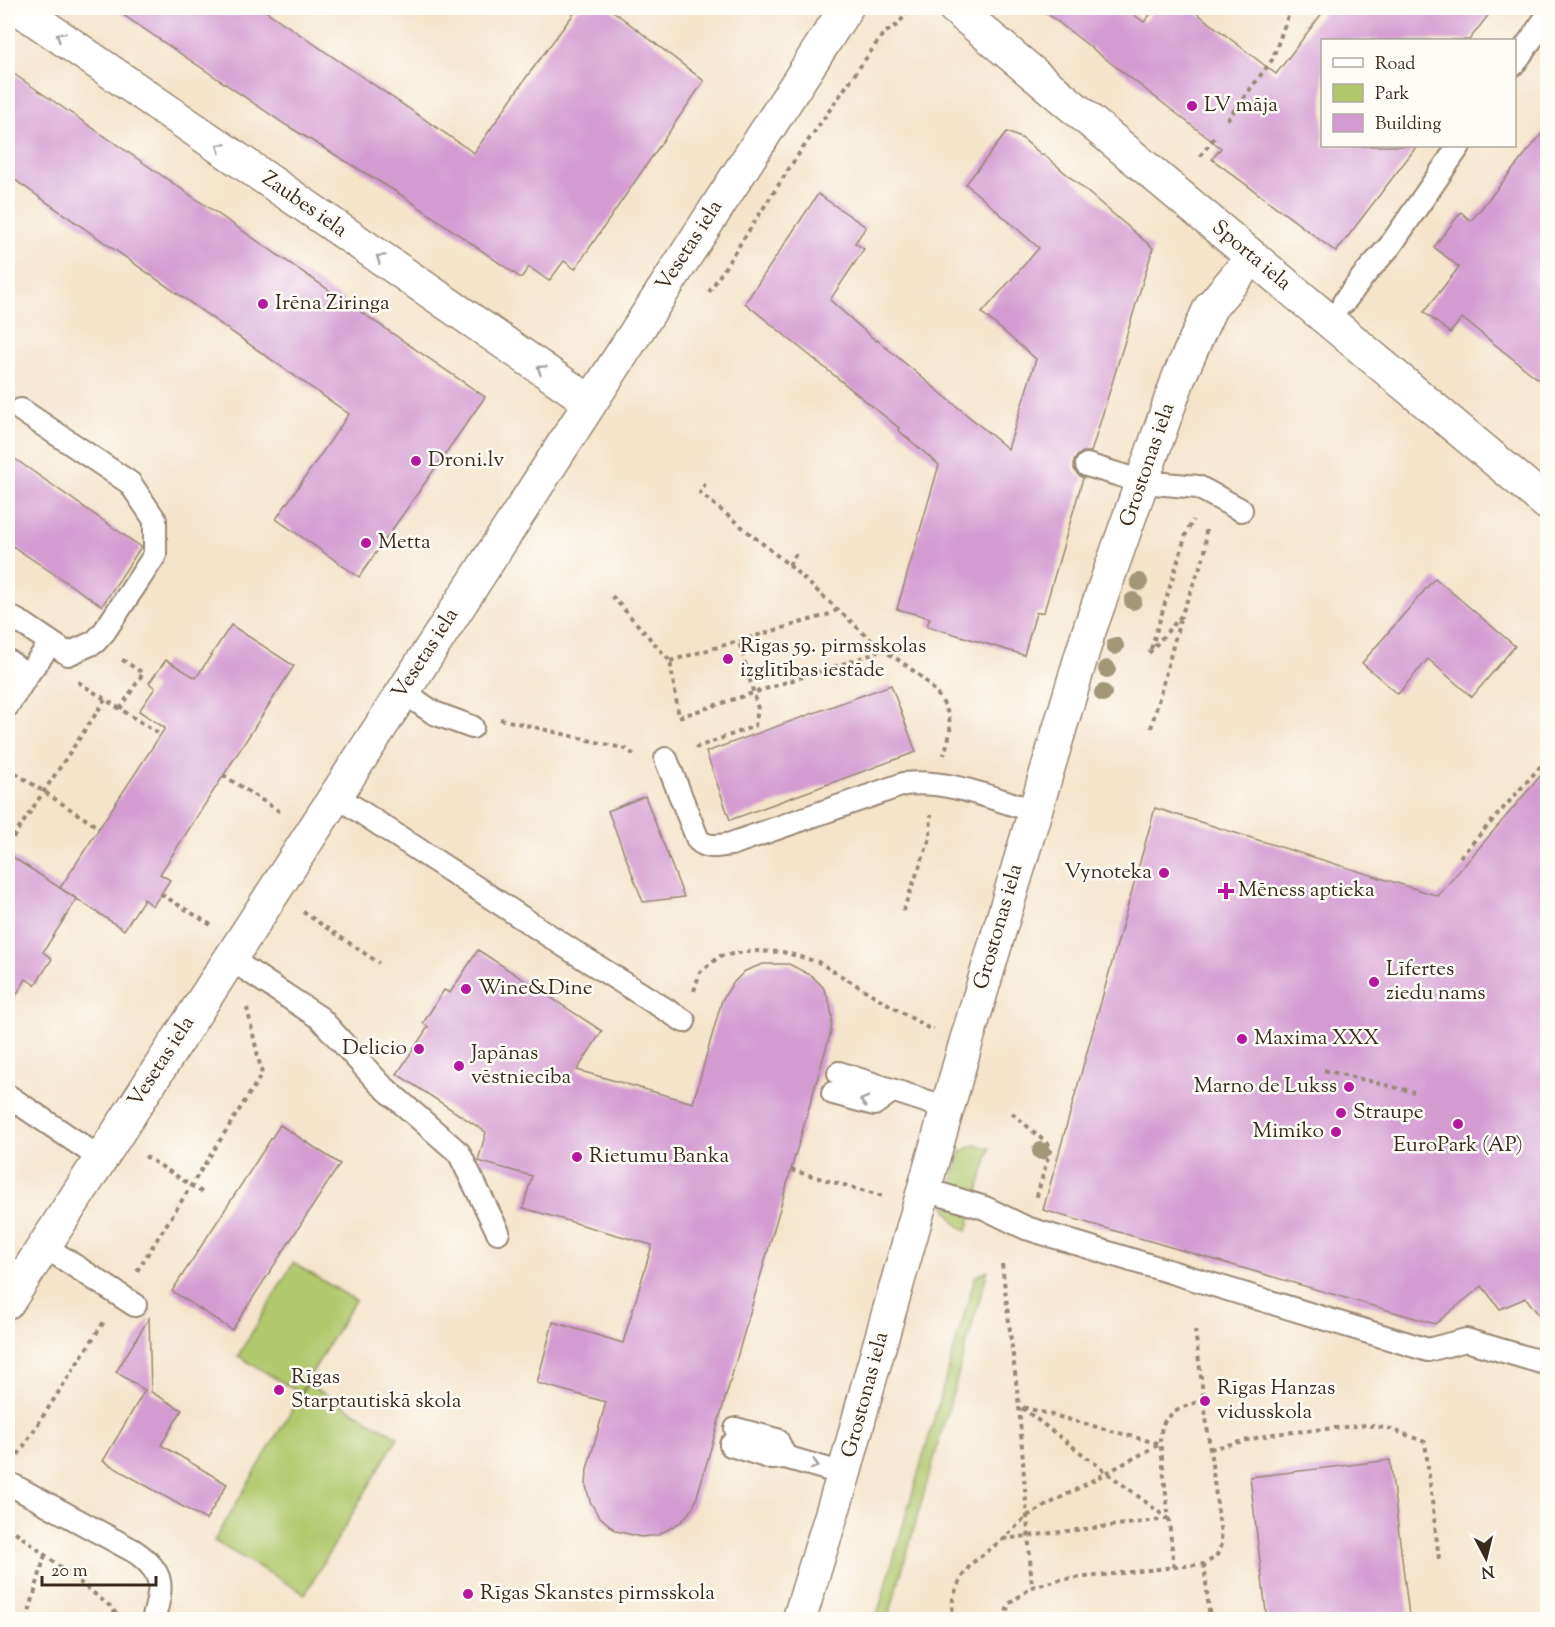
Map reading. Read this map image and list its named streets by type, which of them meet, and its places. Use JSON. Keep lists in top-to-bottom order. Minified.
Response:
{"streets":{"street":["Zaubes iela","Vesetas iela","Sporta iela","Grostonas iela"]},"crossings":[["Zaubes iela","Vesetas iela"],["Sporta iela","Grostonas iela"]],"one_way":["Zaubes iela"],"places":{"other":["LV māja","Irēna Ziringa","Droni.lv","Metta","Rīgas 59. pirmsskolas izglītības iestāde","Vynoteka","Līfertes ziedu nams","Wine&Dine","Maxima XXX","Delicio","Japānas vēstniecība","Marno de Lukss","Straupe","EuroPark (AP)","Mimiko","Rietumu Banka","Rīgas Starptautiskā skola","Rīgas Hanzas vidusskola","Rīgas Skanstes pirmsskola"],"health":["Mēness aptieka"]},"legend":["Road","Park","Building"],"scale_bar":"20 m","north":"bottom"}
